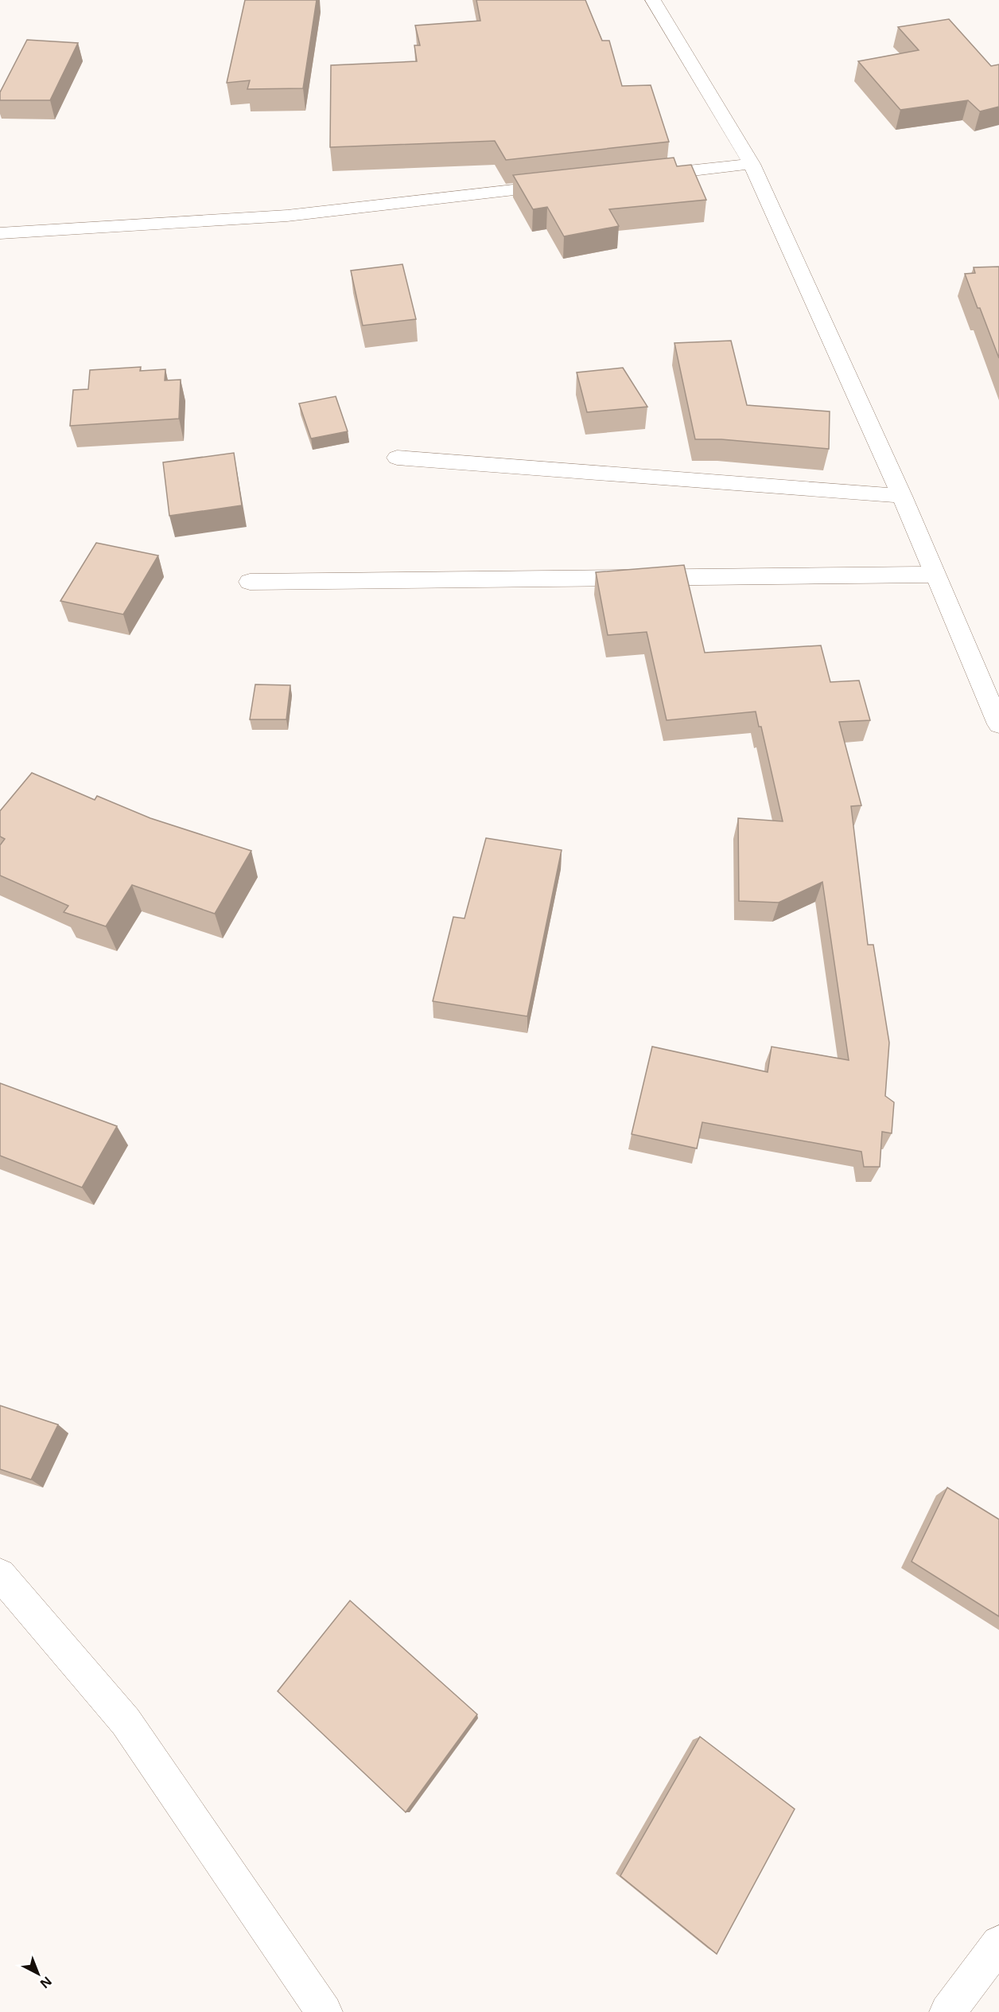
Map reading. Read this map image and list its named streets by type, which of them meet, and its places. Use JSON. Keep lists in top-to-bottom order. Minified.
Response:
{"north":"bottom right"}
